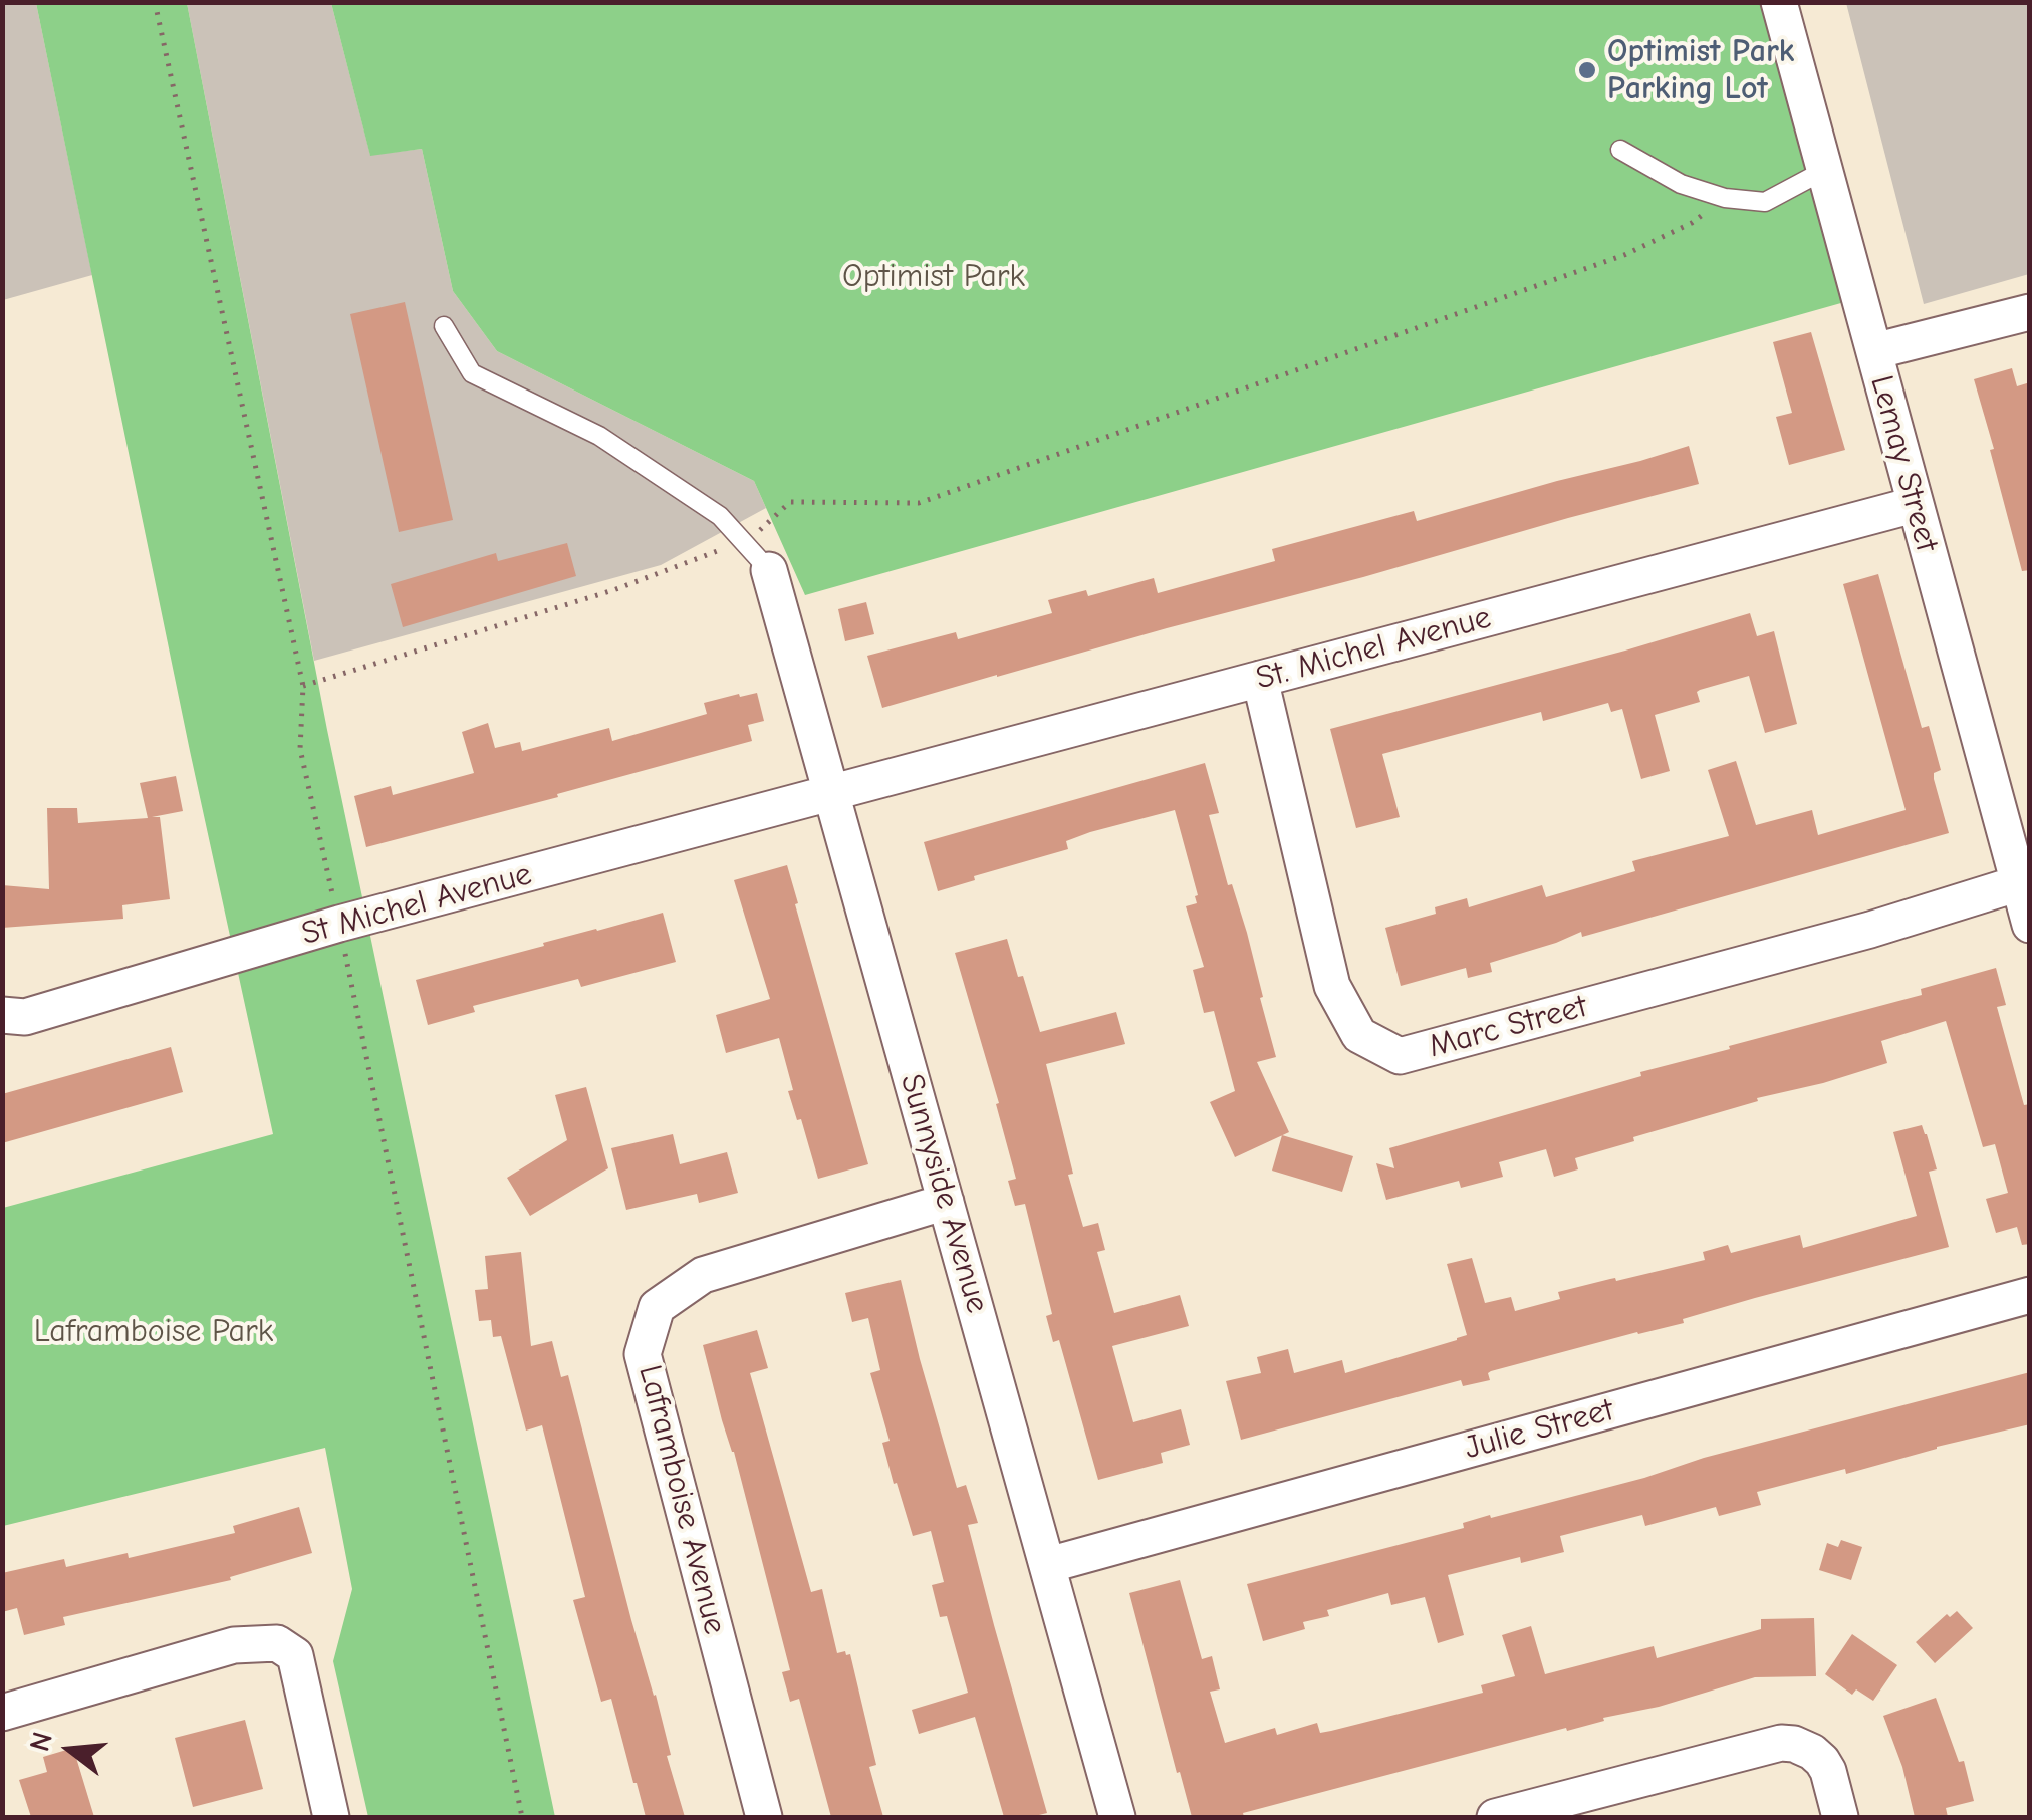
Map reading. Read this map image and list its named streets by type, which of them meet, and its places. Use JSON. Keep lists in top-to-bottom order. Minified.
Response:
{"streets":{"street":["Lemay Street","St. Michel Avenue","St Michel Avenue","Marc Street","Sunnyside Avenue","Julie Street","Laframboise Avenue"]},"crossings":[["Lemay Street","St. Michel Avenue"],["Lemay Street","Marc Street"],["St. Michel Avenue","St Michel Avenue"],["St. Michel Avenue","Marc Street"],["St. Michel Avenue","Sunnyside Avenue"],["St Michel Avenue","Sunnyside Avenue"],["Sunnyside Avenue","Julie Street"],["Sunnyside Avenue","Laframboise Avenue"]],"parks":["Optimist Park","Laframboise Park"],"places":["Optimist Park Parking Lot"],"north":"left"}
